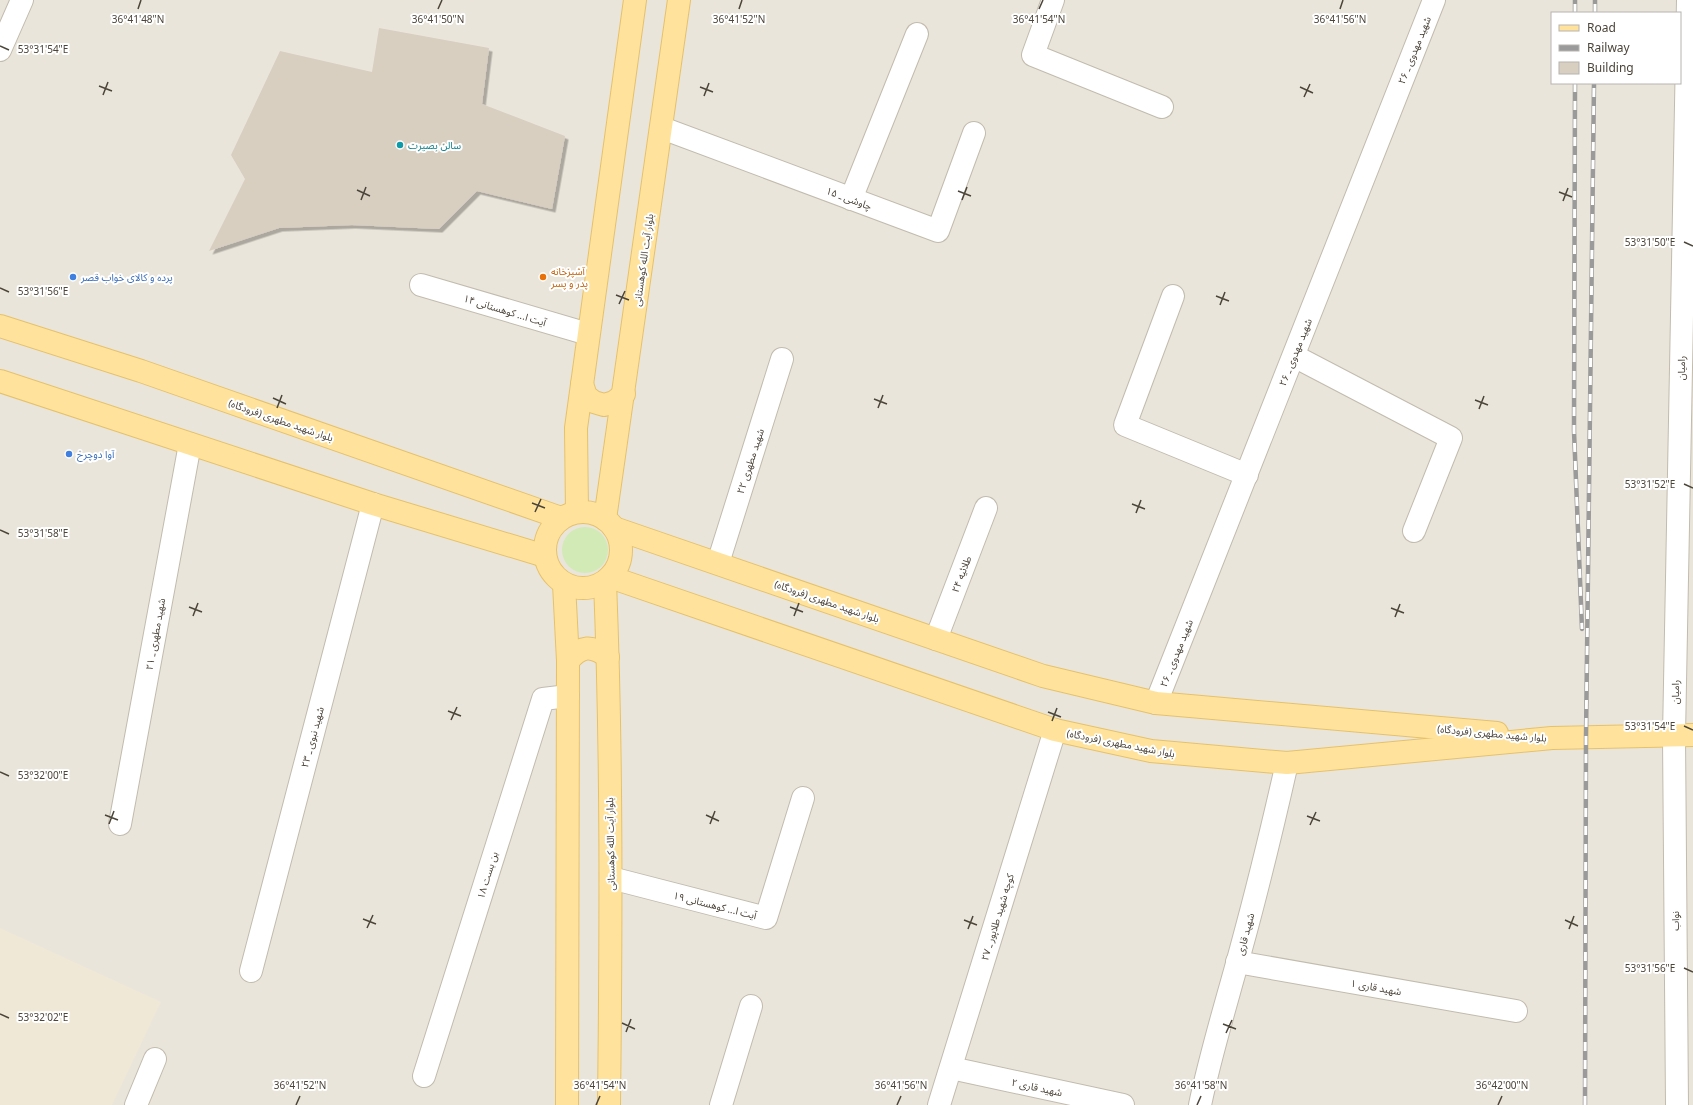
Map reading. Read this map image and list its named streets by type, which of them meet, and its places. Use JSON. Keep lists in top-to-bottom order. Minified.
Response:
{"streets":{"main road":["بلوار آیت الله کوهستانی","بلوار شهید مطهری (فرودگاه)"],"street":["شهید مهدوی ـ ۲۶","چاوشی ـ ۱۵","آیت ا... کوهستانی ۱۴","رامیان","شهید مطهری ۲۲","طلائیه ۲۴","شهید مطهری ـ ۲۱","شهید نبوی ـ ۲۳","بن بست ۱۸","آیت ا... کوهستانی ۱۹","کوچه شهید طلاپور ـ ۲۷","نواب","شهید قاری","شهید قاری ۱","شهید قاری ۲"]},"crossings":[["شهید مهدوی ـ ۲۶","بلوار شهید مطهری (فرودگاه)"],["چاوشی ـ ۱۵","بلوار آیت الله کوهستانی"],["بلوار آیت الله کوهستانی","بلوار شهید مطهری (فرودگاه)"],["بلوار آیت الله کوهستانی","آیت ا... کوهستانی ۱۹"],["رامیان","نواب"],["بلوار شهید مطهری (فرودگاه)","شهید مطهری ۲۲"],["بلوار شهید مطهری (فرودگاه)","طلائیه ۲۴"],["بلوار شهید مطهری (فرودگاه)","کوچه شهید طلاپور ـ ۲۷"],["بلوار شهید مطهری (فرودگاه)","شهید قاری"],["کوچه شهید طلاپور ـ ۲۷","شهید قاری ۲"],["شهید قاری","شهید قاری ۱"]],"places":["سالن بصیرت","پرده و کالای خواب قصر","آشپزخانه پدر و پسر","آوا دوچرخ"],"legend":["Road","Railway","Building"],"coordinates":["36°41'48\"N","36°41'50\"N","36°41'52\"N","36°41'54\"N","36°41'56\"N","53°31'54\"E","53°31'50\"E","53°31'56\"E","53°31'52\"E","53°31'58\"E","53°32'00\"E","53°32'02\"E","36°41'58\"N","36°42'00\"N"]}
